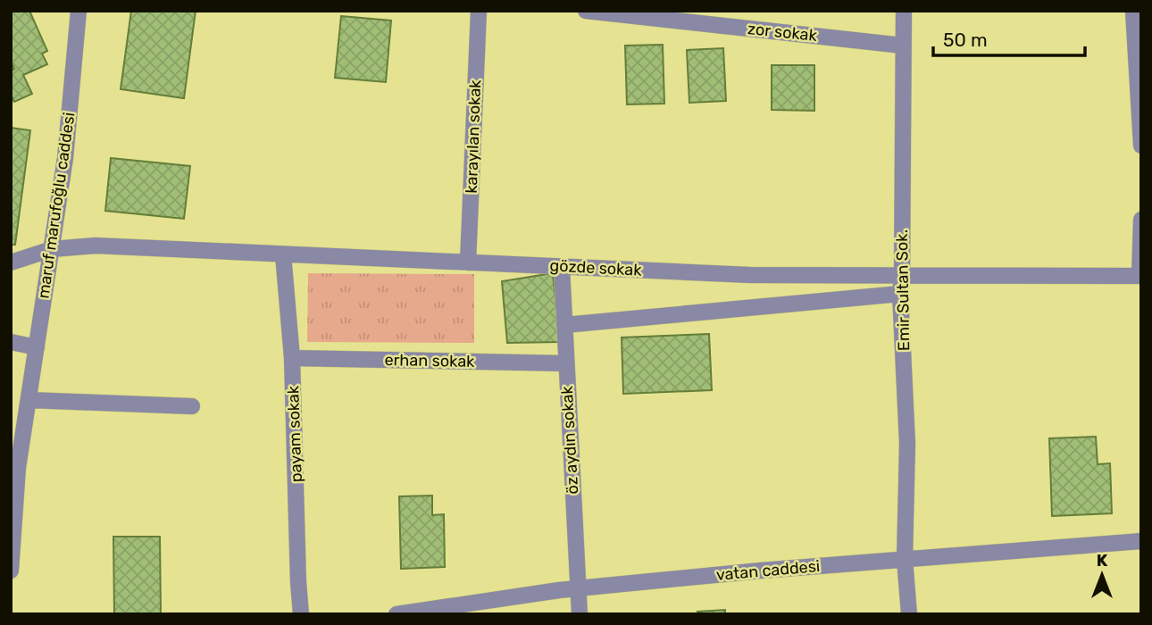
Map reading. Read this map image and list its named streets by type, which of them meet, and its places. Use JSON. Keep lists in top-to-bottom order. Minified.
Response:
{"streets":{"street":["zor sokak","karayılan sokak","maruf marufoğlu caddesi","gözde sokak","Emir Sultan Sok.","erhan sokak","payam sokak","öz aydın sokak","vatan caddesi"]},"crossings":[["zor sokak","Emir Sultan Sok."],["karayılan sokak","gözde sokak"],["maruf marufoğlu caddesi","gözde sokak"],["gözde sokak","Emir Sultan Sok."],["gözde sokak","payam sokak"],["gözde sokak","öz aydın sokak"],["Emir Sultan Sok.","vatan caddesi"],["erhan sokak","payam sokak"],["erhan sokak","öz aydın sokak"],["öz aydın sokak","vatan caddesi"]],"scale_bar":"50 m","north":"top"}
